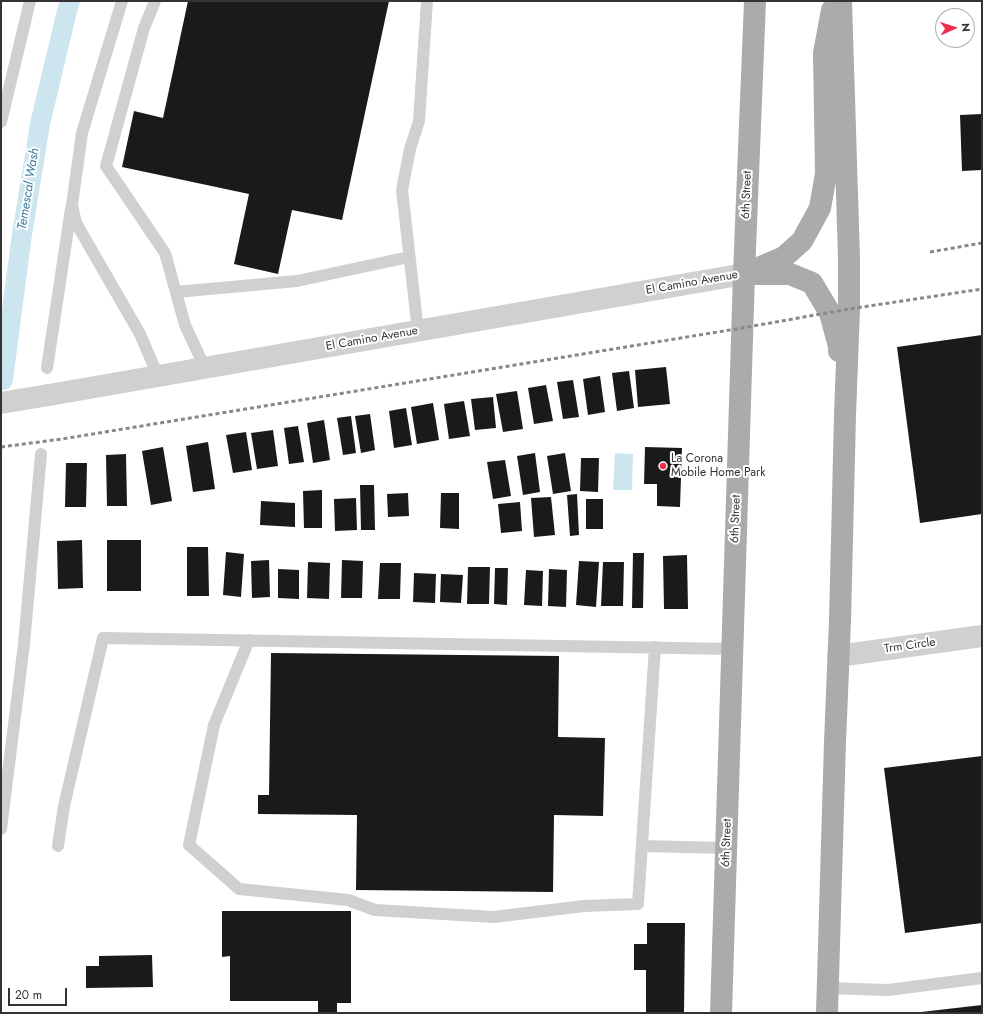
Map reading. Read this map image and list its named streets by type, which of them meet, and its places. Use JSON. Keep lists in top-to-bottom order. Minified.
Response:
{"streets":{"main road":["6th Street"],"street":["El Camino Avenue","Trm Circle"]},"crossings":[["6th Street","El Camino Avenue"]],"water":["Temescal Wash"],"places":["La Corona Mobile Home Park"],"scale_bar":"20 m","north":"right"}
